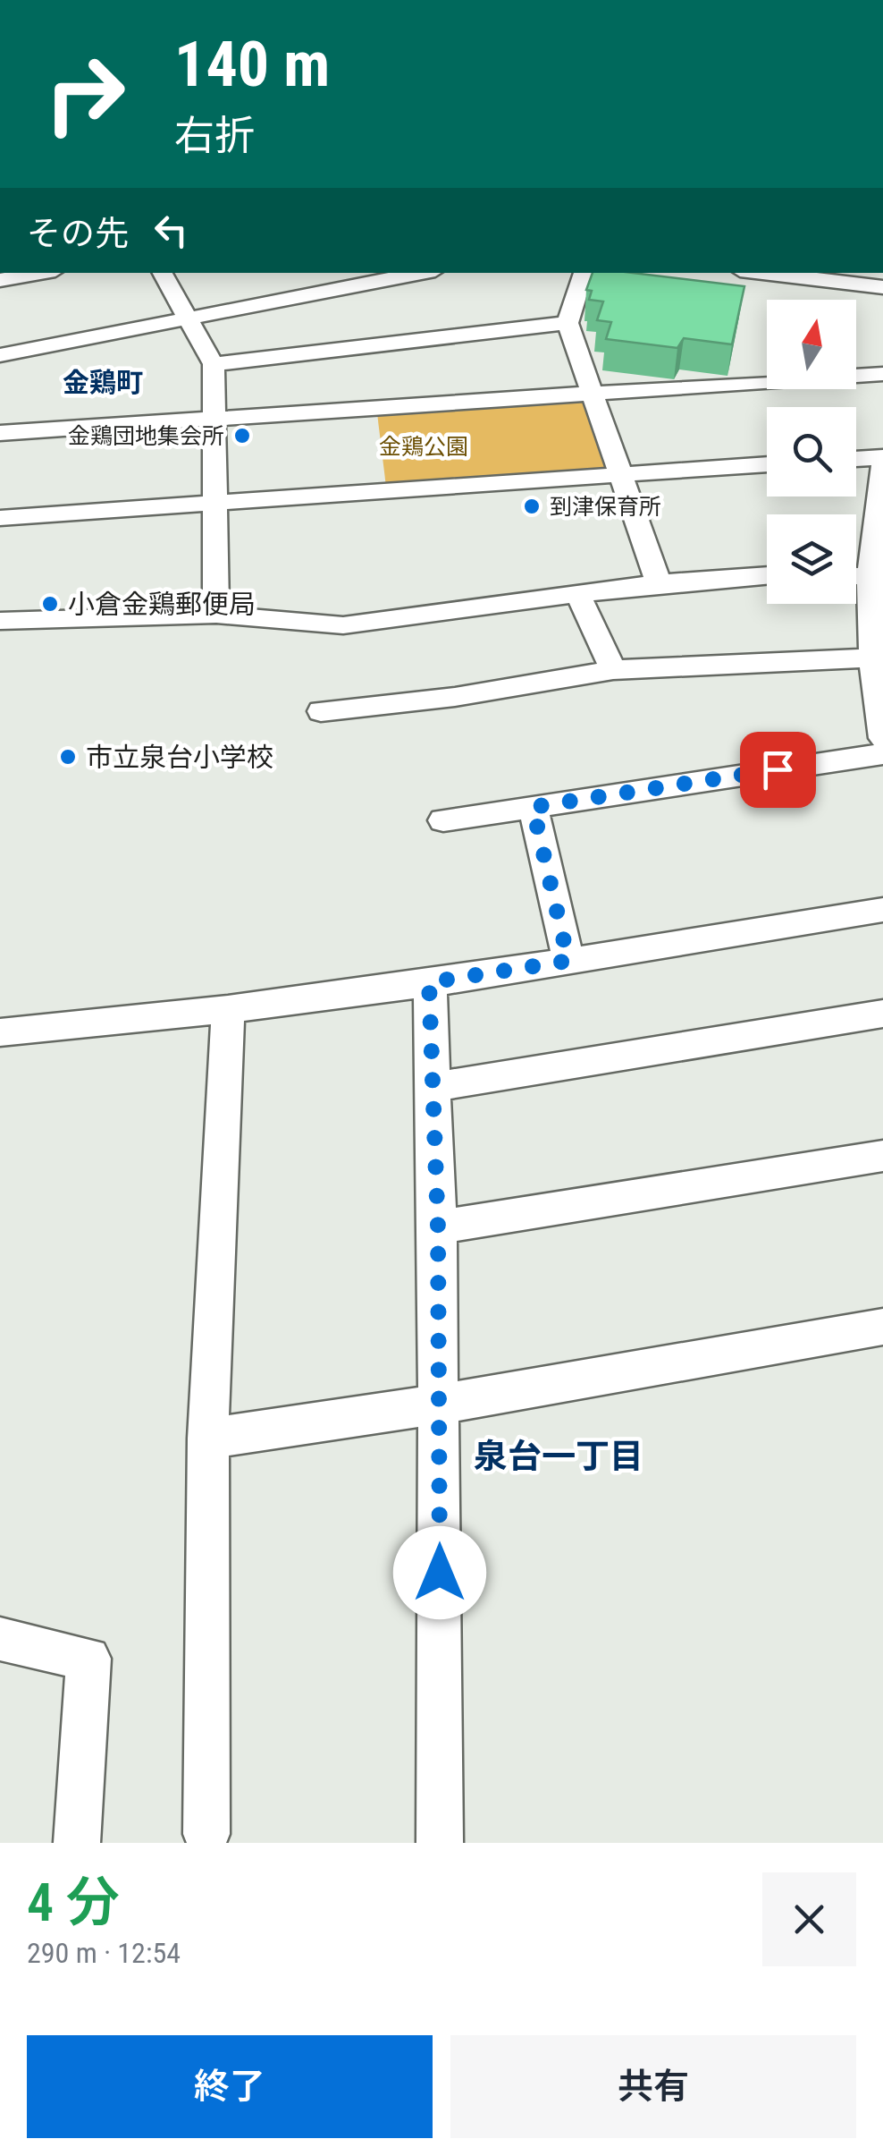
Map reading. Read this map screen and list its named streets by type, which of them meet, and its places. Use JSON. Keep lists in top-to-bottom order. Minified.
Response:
{"districts":["金鶏町","泉台一丁目"],"parks":["金鶏公園"],"places":["金鶏団地集会所","到津保育所","小倉金鶏郵便局","市立泉台小学校"],"north":"top","page":{"turn":["140 m","右折"],"then":"その先","heading":["4 分","290 m · 12:54"],"buttons":["終了","共有"]}}
